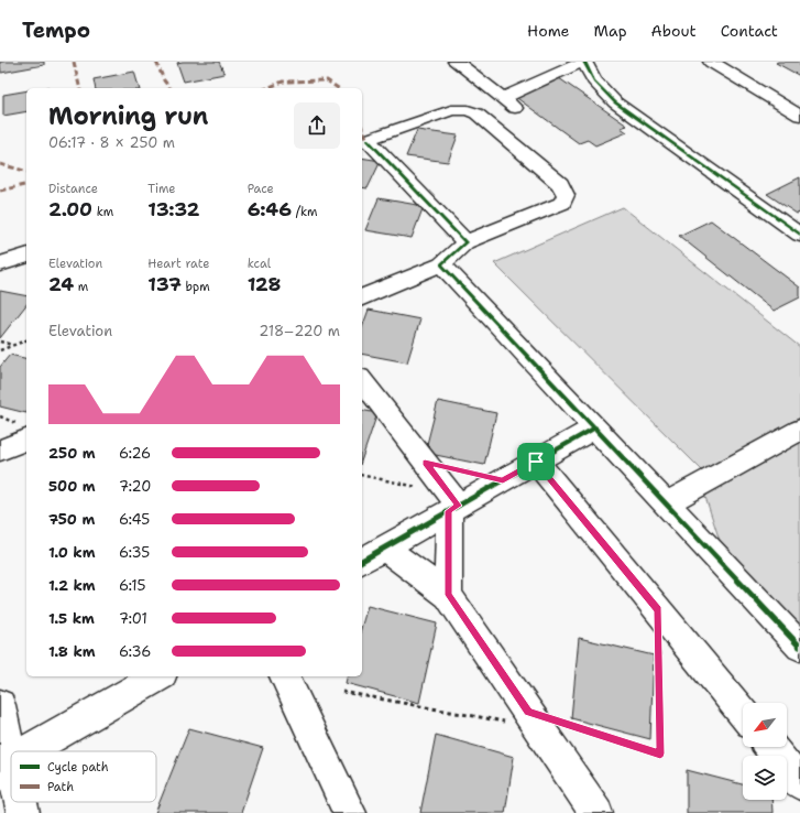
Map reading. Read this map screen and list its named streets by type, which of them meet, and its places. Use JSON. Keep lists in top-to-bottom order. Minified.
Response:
{"legend":["Cycle path","Path"],"north":"bottom left","page":{"header":"Tempo","nav":["Home","Map","About","Contact"],"heading":["Morning run","06:17 · 8 × 250 m"],"stats":[["Distance","2.00 km"],["Time","13:32"],["Pace","6:46 /km"],["Elevation","24 m"],["Heart rate","137 bpm"],["kcal","128"]],"chart":["Elevation","218–220 m"],"list":[{"name":"250 m","note":"6:26"},{"name":"500 m","note":"7:20"},{"name":"750 m","note":"6:45"},{"name":"1.0 km","note":"6:35"},{"name":"1.2 km","note":"6:15"},{"name":"1.5 km","note":"7:01"},{"name":"1.8 km","note":"6:36"}]}}
